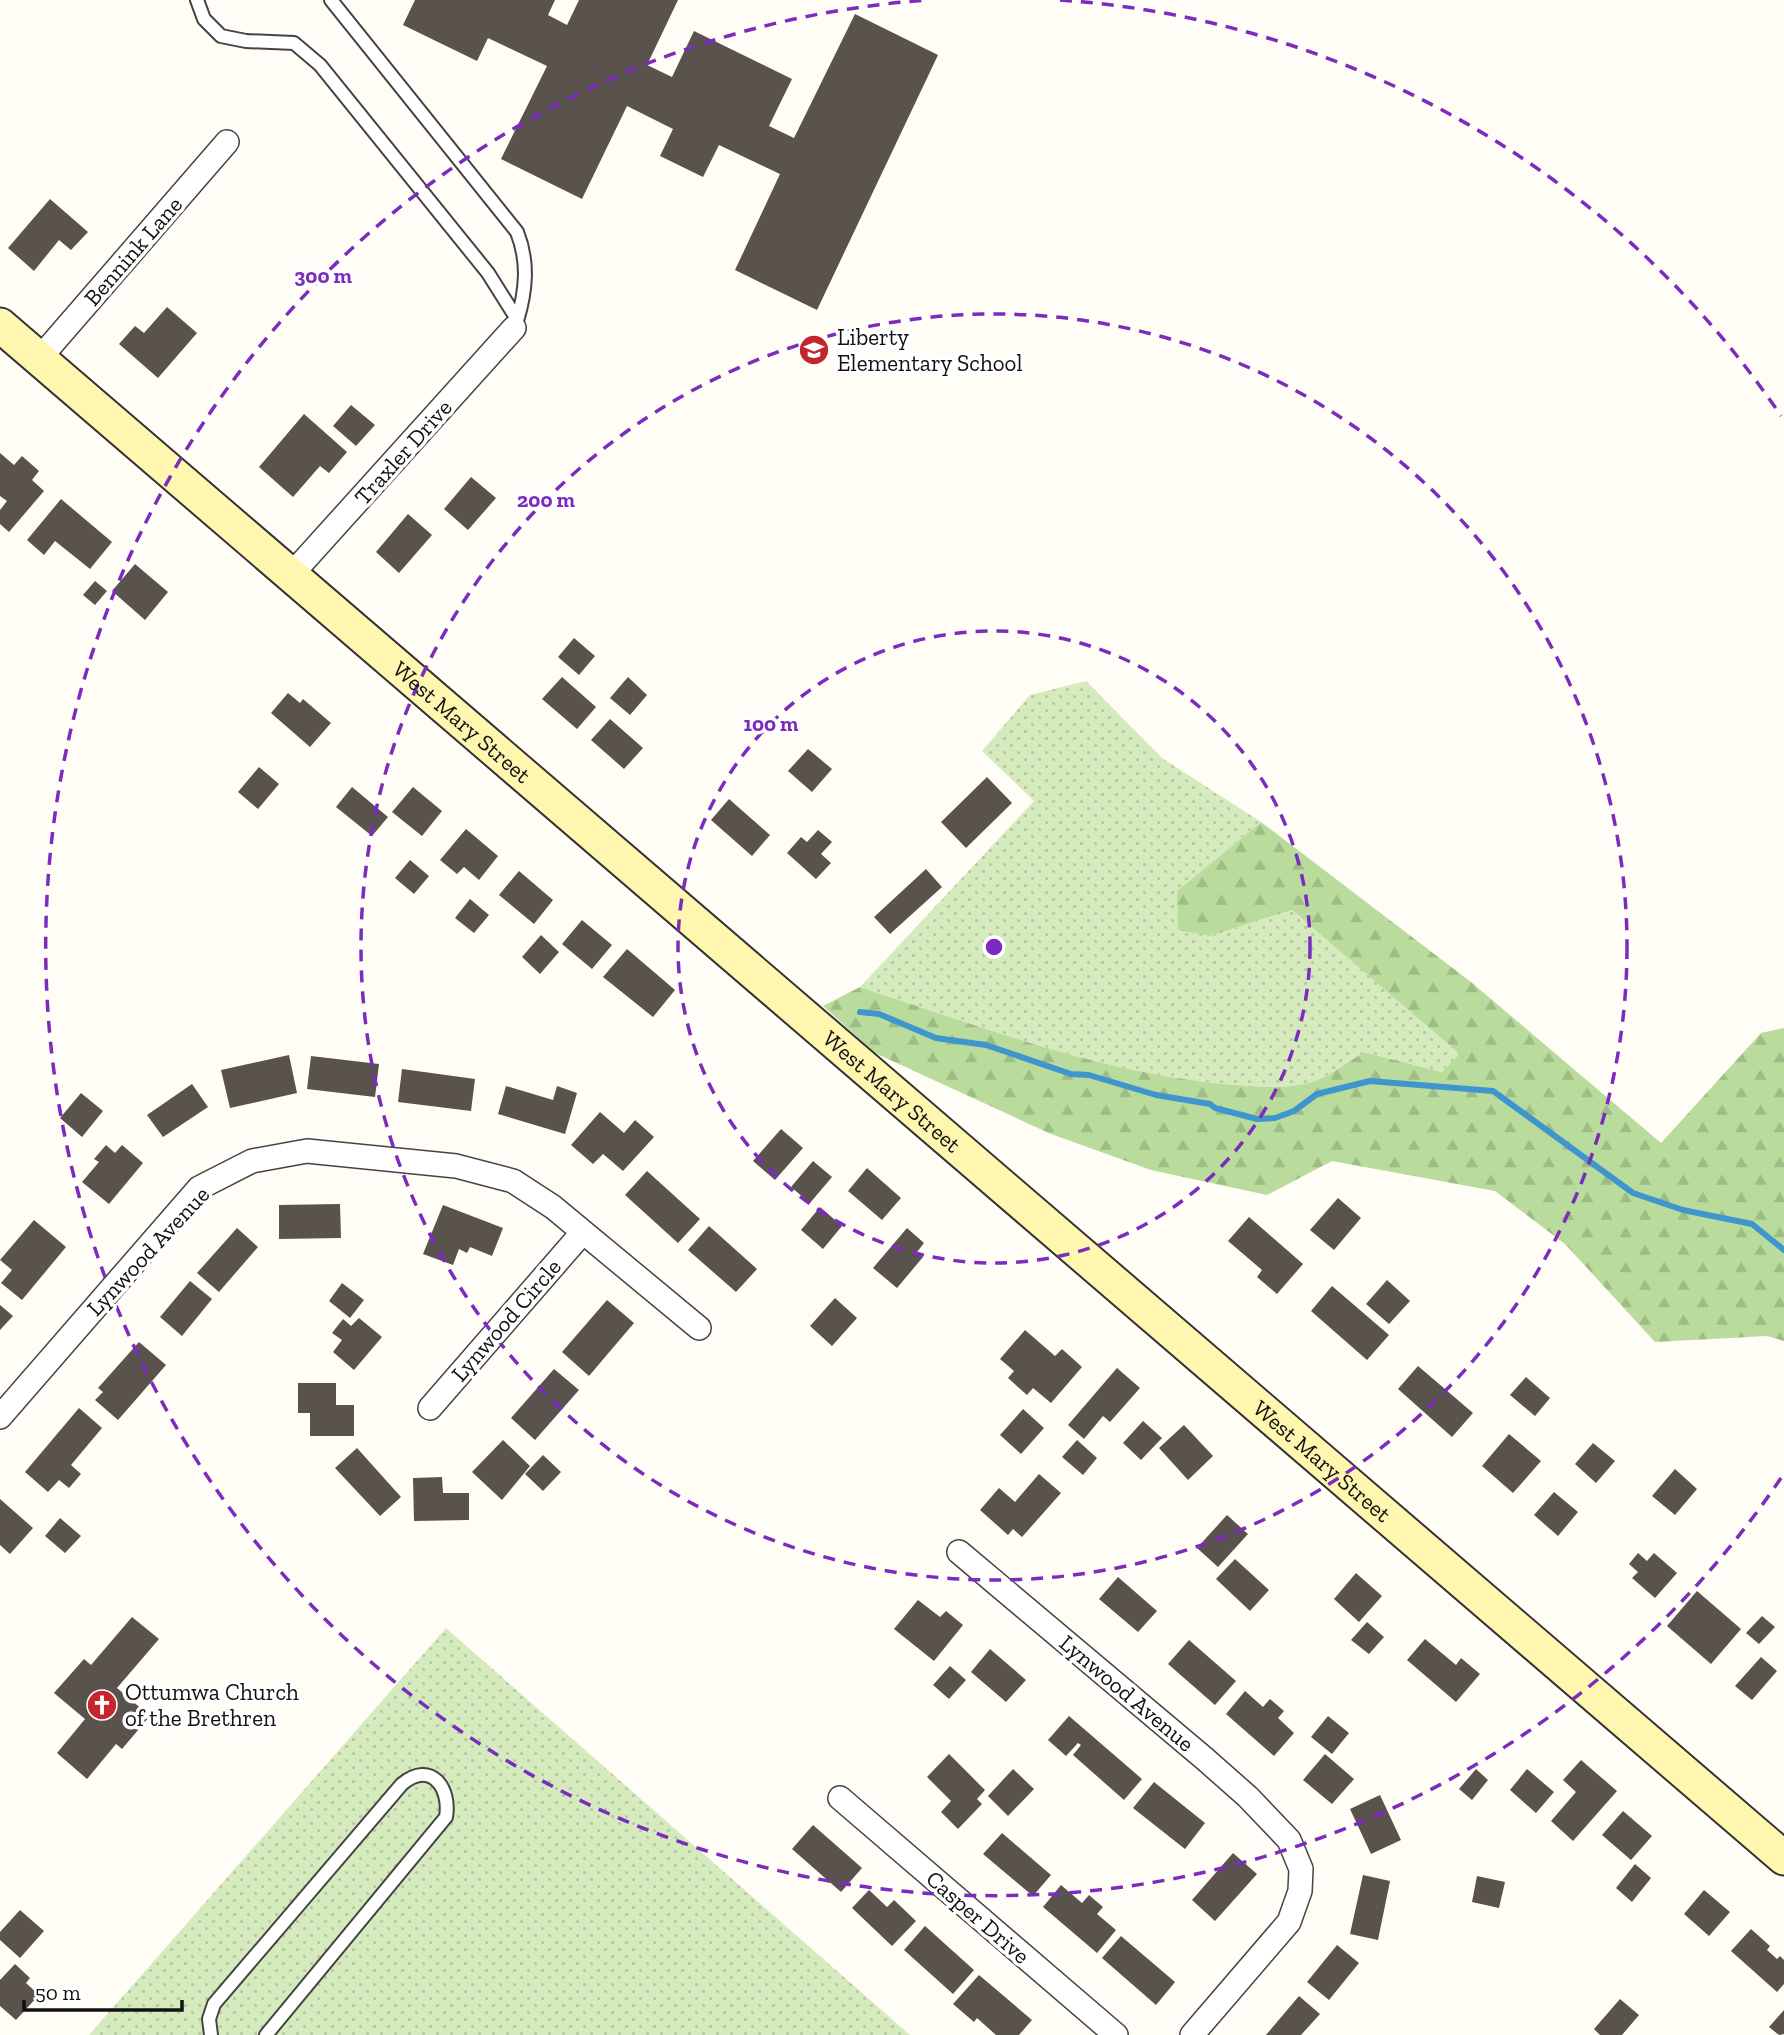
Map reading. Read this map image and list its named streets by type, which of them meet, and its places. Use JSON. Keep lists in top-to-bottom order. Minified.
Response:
{"streets":{"main road":["West Mary Street"],"street":["Bennink Lane","Traxler Drive","Lynwood Avenue","Lynwood Circle","Casper Drive"]},"crossings":[["Bennink Lane","West Mary Street"],["Traxler Drive","West Mary Street"],["Lynwood Avenue","Lynwood Circle"]],"places":{"school or university":["Liberty Elementary School"],"church":["Ottumwa Church of the Brethren"]},"scale_bar":"50 m","rings":["300 m","200 m","100 m"]}
